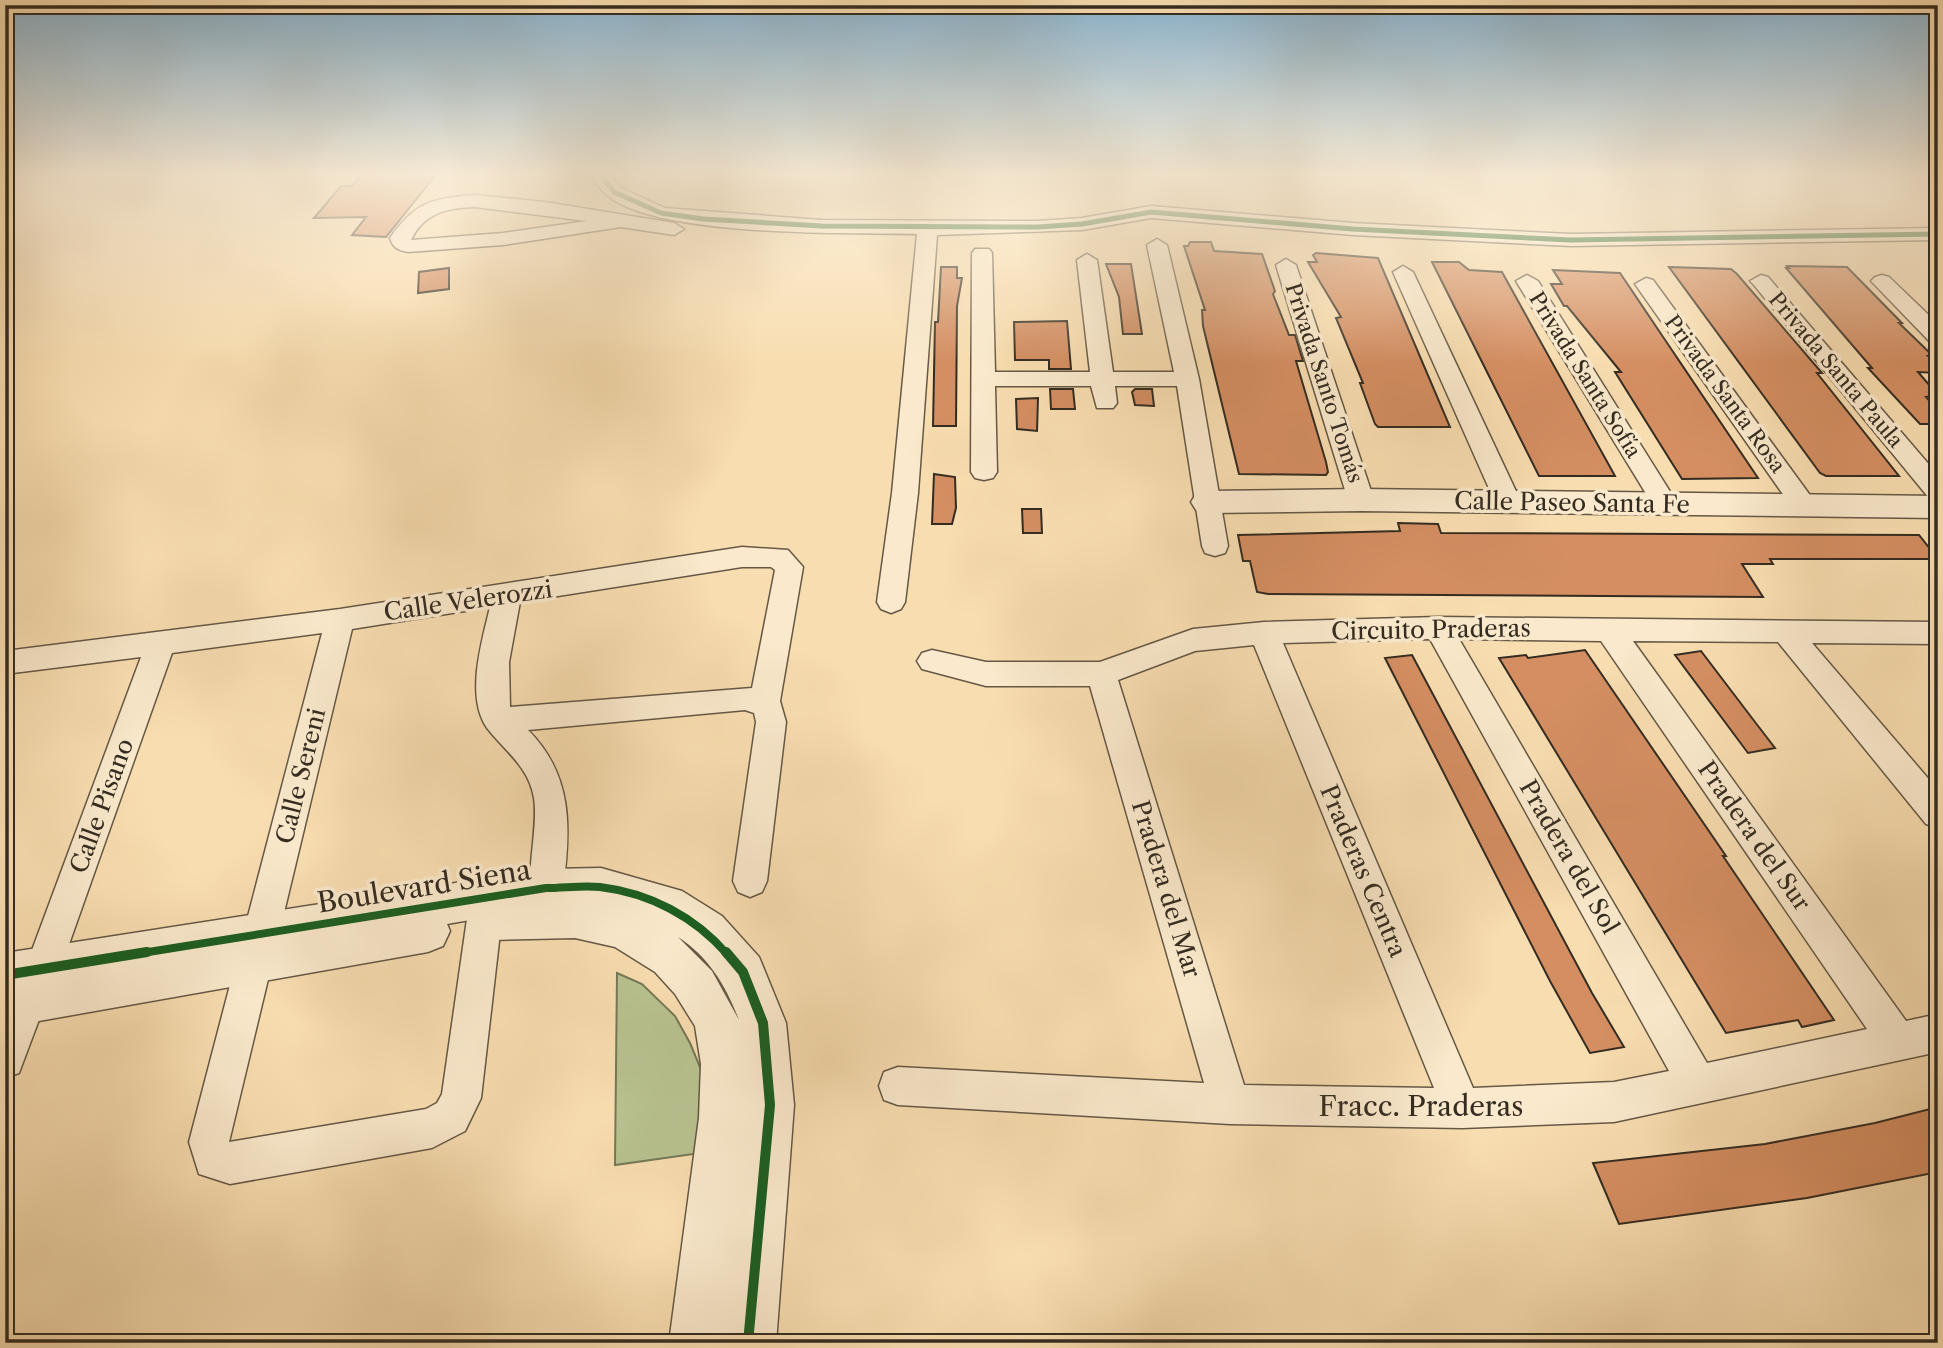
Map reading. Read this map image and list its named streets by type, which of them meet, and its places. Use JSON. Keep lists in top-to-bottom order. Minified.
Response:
{"streets":{"street":["Privada Santa Paula","Privada Santa Sofía","Privada Santo Tomás","Privada Santa Rosa","Calle Paseo Santa Fe","Calle Velerozzi","Circuito Praderas","Calle Sereni","Calle Pisano","Pradera del Sur","Pradera del Sol","Praderas Centra","Boulevard Siena","Pradera del Mar","Fracc. Praderas"]},"crossings":[["Privada Santa Sofía","Calle Paseo Santa Fe"],["Privada Santo Tomás","Calle Paseo Santa Fe"],["Privada Santa Rosa","Calle Paseo Santa Fe"],["Calle Velerozzi","Calle Sereni"],["Calle Velerozzi","Calle Pisano"],["Circuito Praderas","Pradera del Sur"],["Circuito Praderas","Pradera del Sol"],["Circuito Praderas","Praderas Centra"],["Circuito Praderas","Pradera del Mar"],["Calle Sereni","Boulevard Siena"],["Calle Pisano","Boulevard Siena"],["Pradera del Sur","Fracc. Praderas"],["Pradera del Sol","Fracc. Praderas"],["Praderas Centra","Fracc. Praderas"],["Pradera del Mar","Fracc. Praderas"]]}
